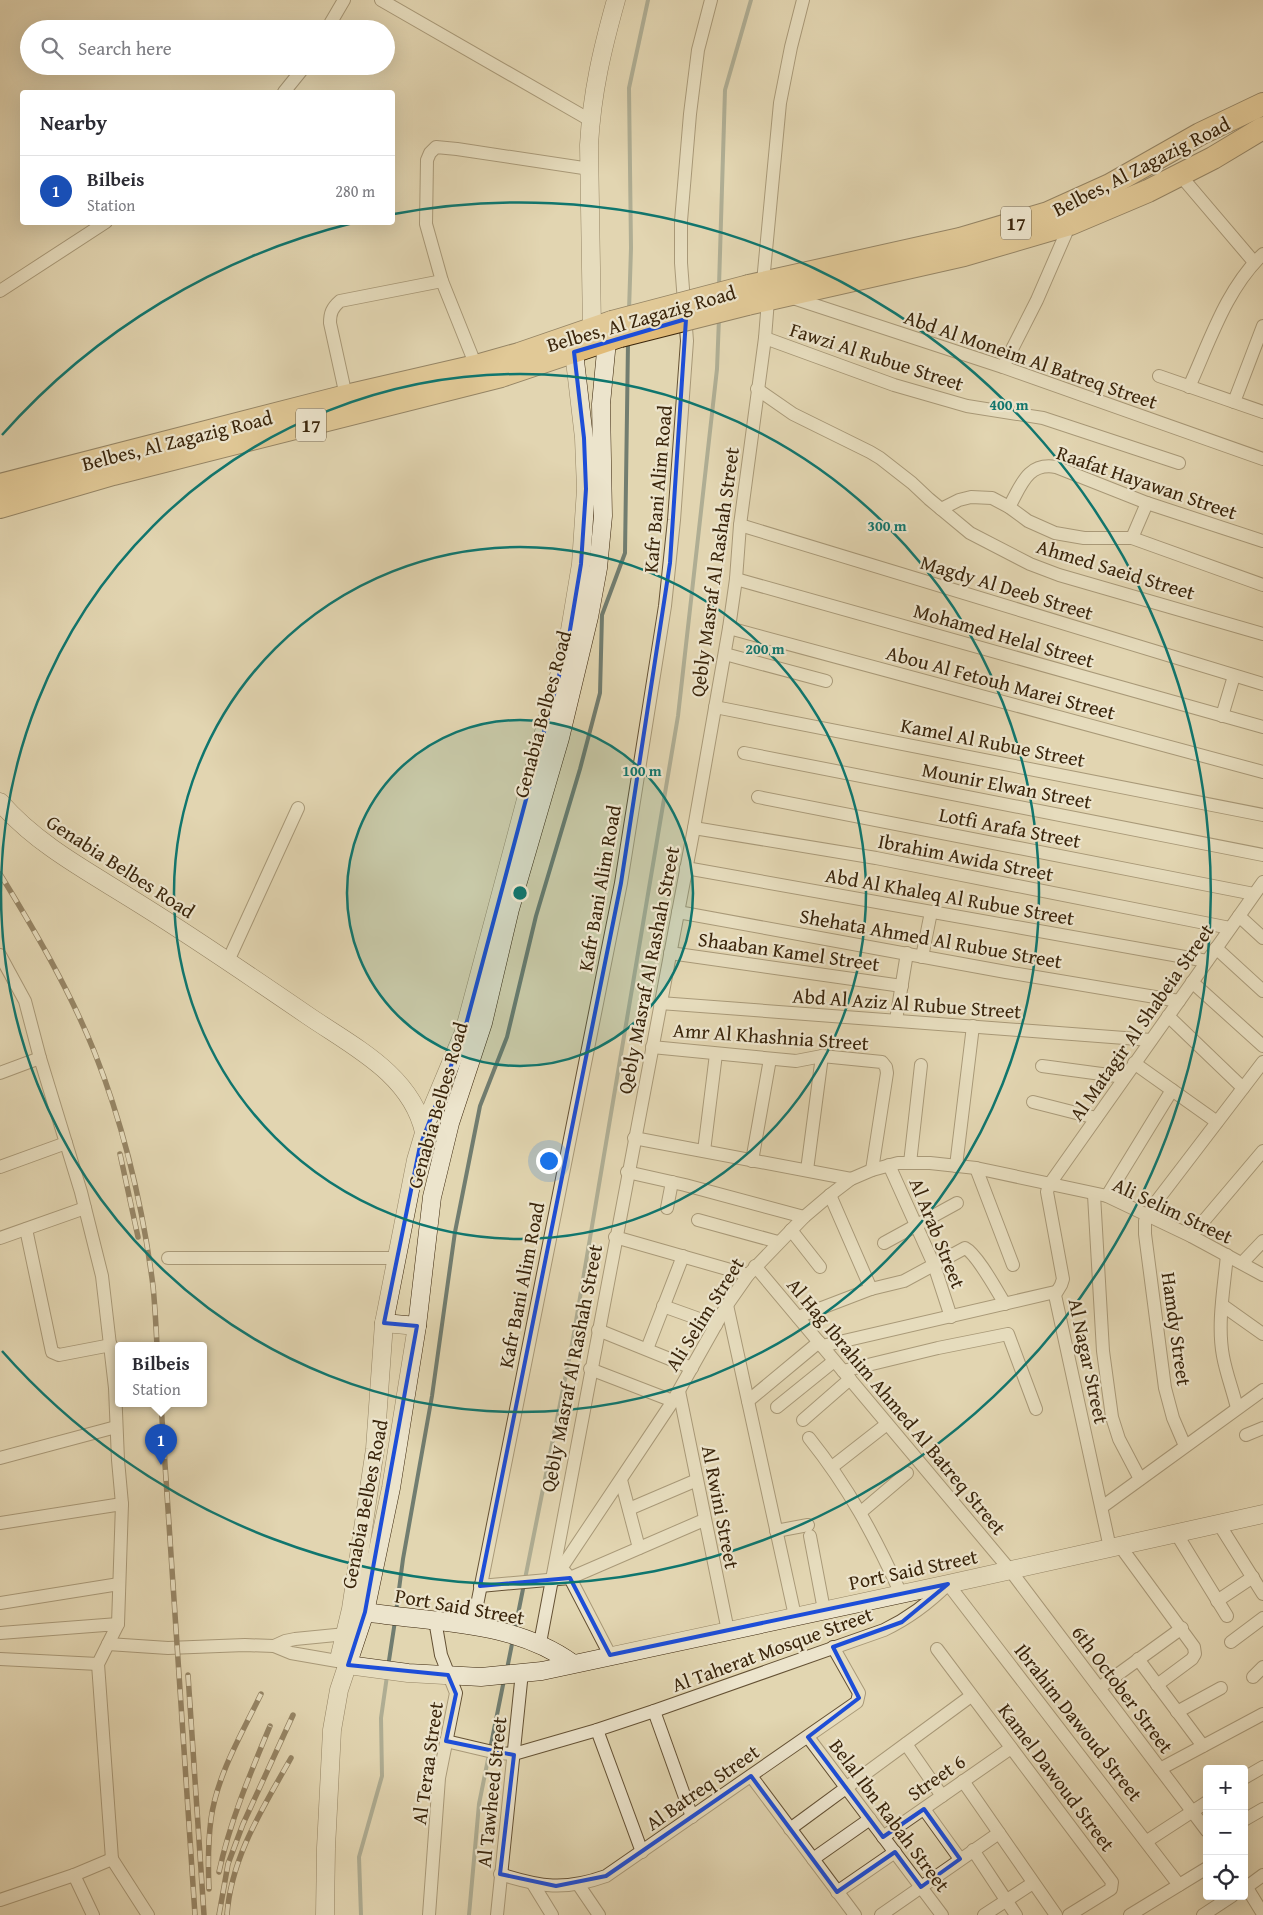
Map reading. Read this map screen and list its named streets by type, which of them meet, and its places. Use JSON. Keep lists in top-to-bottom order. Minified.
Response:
{"streets":{"highway":["Belbes, Al Zagazig Road","17"],"main road":["Genabia Belbes Road","Port Said Street"],"street":["Fawzi Al Rubue Street","Abd Al Moneim Al Batreq Street","Raafat Hayawan Street","Kafr Bani Alim Road","Ahmed Saeid Street","Qebly Masraf Al Rashah Street","Magdy Al Deeb Street","Mohamed Helal Street","Abou Al Fetouh Marei Street","Kamel Al Rubue Street","Mounir Elwan Street","Lotfi Arafa Street","Ibrahim Awida Street","Abd Al Khaleq Al Rubue Street","Shehata Ahmed Al Rubue Street","Shaaban Kamel Street","Abd Al Aziz Al Rubue Street","Al Matagir Al Shabeia Street","Amr Al Khashnia Street","Ali Selim Street","Al Arab Street","Hamdy Street","Al Nagar Street","Al Hag Ibrahim Ahmed Al Batreq Street","Al Rwini Street","Al Taherat Mosque Street","6th October Street","Ibrahim Dawoud Street","Al Teraa Street","Street 6","Kamel Dawoud Street","Al Batreq Street","Al Tawheed Street","Belal Ibn Rabah Street"]},"crossings":[["Belbes, Al Zagazig Road","Abd Al Moneim Al Batreq Street"],["Belbes, Al Zagazig Road","Qebly Masraf Al Rashah Street"],["Belbes, Al Zagazig Road","Genabia Belbes Road"],["Fawzi Al Rubue Street","Qebly Masraf Al Rashah Street"],["Abd Al Moneim Al Batreq Street","Qebly Masraf Al Rashah Street"],["Kafr Bani Alim Road","Port Said Street"],["Ahmed Saeid Street","Qebly Masraf Al Rashah Street"],["Qebly Masraf Al Rashah Street","Magdy Al Deeb Street"],["Qebly Masraf Al Rashah Street","Mohamed Helal Street"],["Qebly Masraf Al Rashah Street","Abou Al Fetouh Marei Street"],["Qebly Masraf Al Rashah Street","Kamel Al Rubue Street"],["Qebly Masraf Al Rashah Street","Ibrahim Awida Street"],["Qebly Masraf Al Rashah Street","Abd Al Khaleq Al Rubue Street"],["Qebly Masraf Al Rashah Street","Shehata Ahmed Al Rubue Street"],["Qebly Masraf Al Rashah Street","Shaaban Kamel Street"],["Qebly Masraf Al Rashah Street","Abd Al Aziz Al Rubue Street"],["Qebly Masraf Al Rashah Street","Amr Al Khashnia Street"],["Qebly Masraf Al Rashah Street","Ali Selim Street"],["Qebly Masraf Al Rashah Street","Port Said Street"],["Genabia Belbes Road","Port Said Street"],["Lotfi Arafa Street","Al Matagir Al Shabeia Street"],["Ibrahim Awida Street","Al Matagir Al Shabeia Street"],["Abd Al Khaleq Al Rubue Street","Al Matagir Al Shabeia Street"],["Shehata Ahmed Al Rubue Street","Al Matagir Al Shabeia Street"],["Abd Al Aziz Al Rubue Street","Al Matagir Al Shabeia Street"],["Al Matagir Al Shabeia Street","Ali Selim Street"],["Al Matagir Al Shabeia Street","Al Nagar Street"],["Amr Al Khashnia Street","Ali Selim Street"],["Ali Selim Street","Al Arab Street"],["Ali Selim Street","Hamdy Street"],["Ali Selim Street","Al Nagar Street"],["Ali Selim Street","Al Hag Ibrahim Ahmed Al Batreq Street"],["Ali Selim Street","Al Rwini Street"],["Al Nagar Street","Port Said Street"],["Al Hag Ibrahim Ahmed Al Batreq Street","Port Said Street"],["Al Hag Ibrahim Ahmed Al Batreq Street","6th October Street"],["Al Rwini Street","Port Said Street"],["Port Said Street","Al Taherat Mosque Street"],["Port Said Street","6th October Street"],["Port Said Street","Ibrahim Dawoud Street"],["Port Said Street","Al Teraa Street"],["Port Said Street","Al Tawheed Street"],["Al Taherat Mosque Street","Ibrahim Dawoud Street"],["Al Taherat Mosque Street","Al Teraa Street"],["Al Taherat Mosque Street","Al Batreq Street"],["Al Taherat Mosque Street","Al Tawheed Street"],["Street 6","Kamel Dawoud Street"],["Street 6","Belal Ibn Rabah Street"],["Al Batreq Street","Al Tawheed Street"],["Al Batreq Street","Belal Ibn Rabah Street"]],"page":{"search":"Search here","heading":"Nearby","list":[{"mark":"1","name":"Bilbeis","note":"Station","value":"280 m"}],"popup":["Bilbeis","Station"],"pins":"1","map_buttons":["+","−"]},"rings":["400 m","300 m","200 m","100 m"]}
